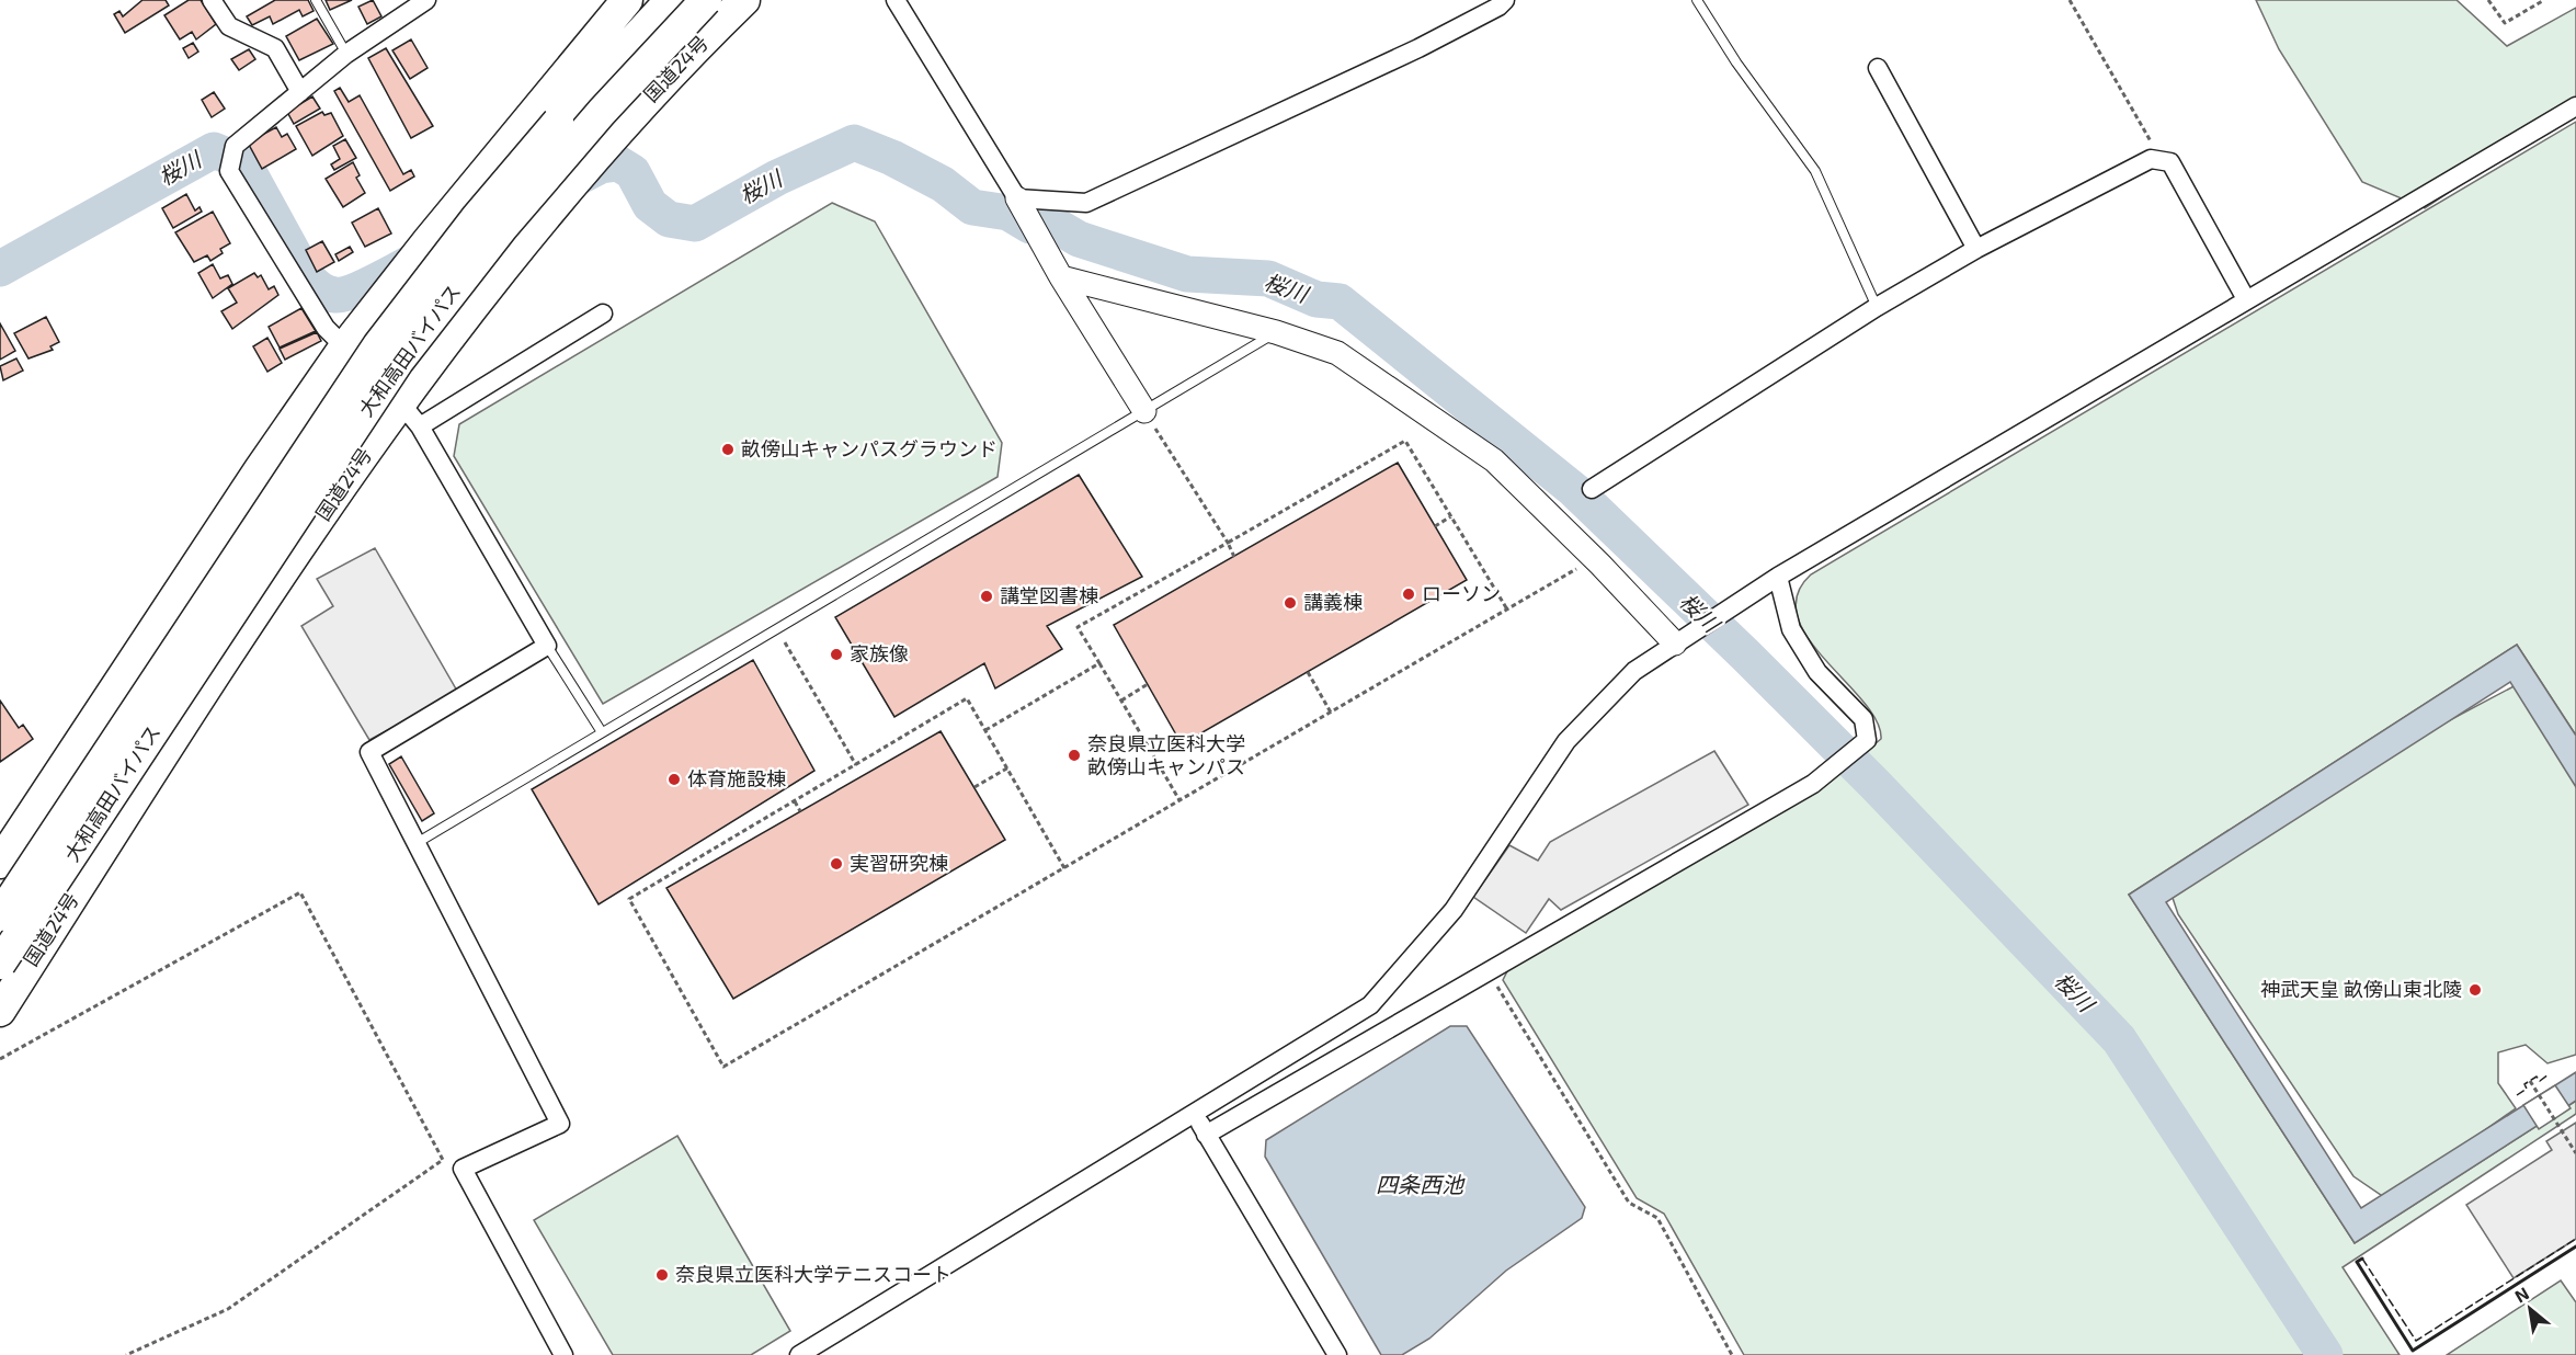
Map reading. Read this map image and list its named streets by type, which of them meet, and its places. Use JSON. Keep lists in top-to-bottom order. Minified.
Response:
{"streets":{"highway":["国道24号","大和高田バイパス"]},"water":["桜川","四条西池"],"places":["畝傍山キャンパスグラウンド","ローソン","講堂図書棟","講義棟","家族像","奈良県立医科大学 畝傍山キャンパス","体育施設棟","実習研究棟","神武天皇 畝傍山東北陵","奈良県立医科大学テニスコート"],"north":"top left"}
